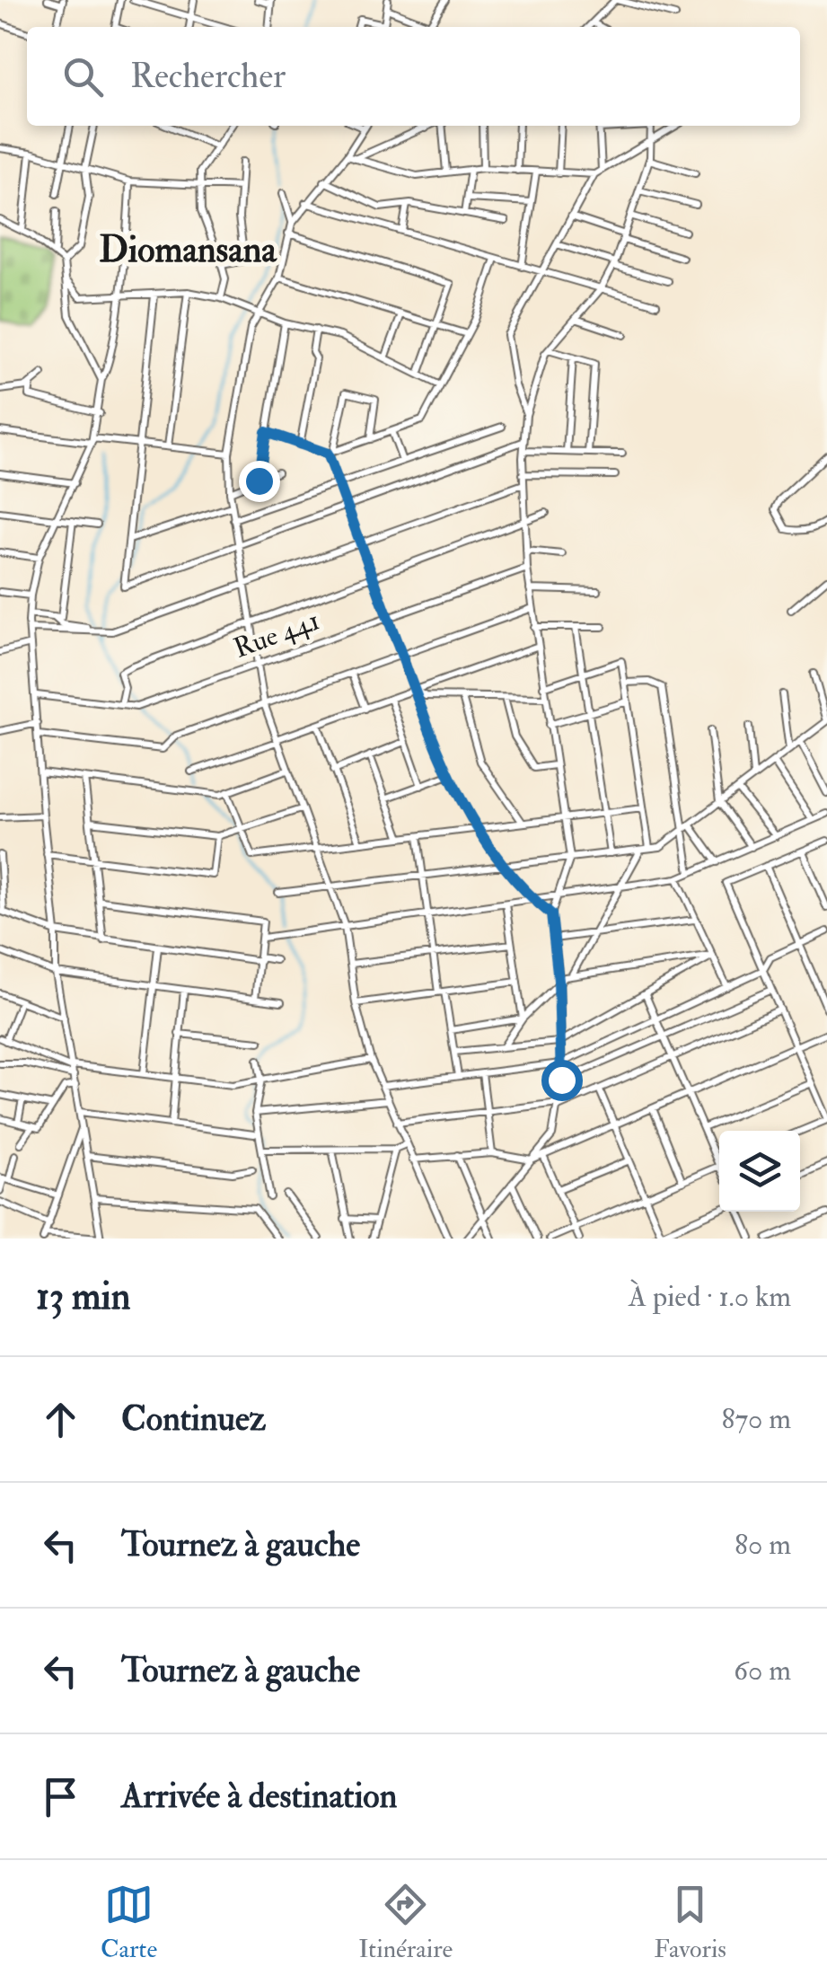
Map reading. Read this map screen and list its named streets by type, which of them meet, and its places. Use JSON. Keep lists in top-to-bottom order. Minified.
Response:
{"streets":{"street":["Rue 441"]},"districts":["Diomansana"],"page":{"search":"Rechercher","heading":["13 min","À pied · 1.0 km"],"list":[["Continuez","870 m"],["Tournez à gauche","80 m"],["Tournez à gauche","60 m"],"Arrivée à destination"],"nav":["Carte","Itinéraire","Favoris"]}}
